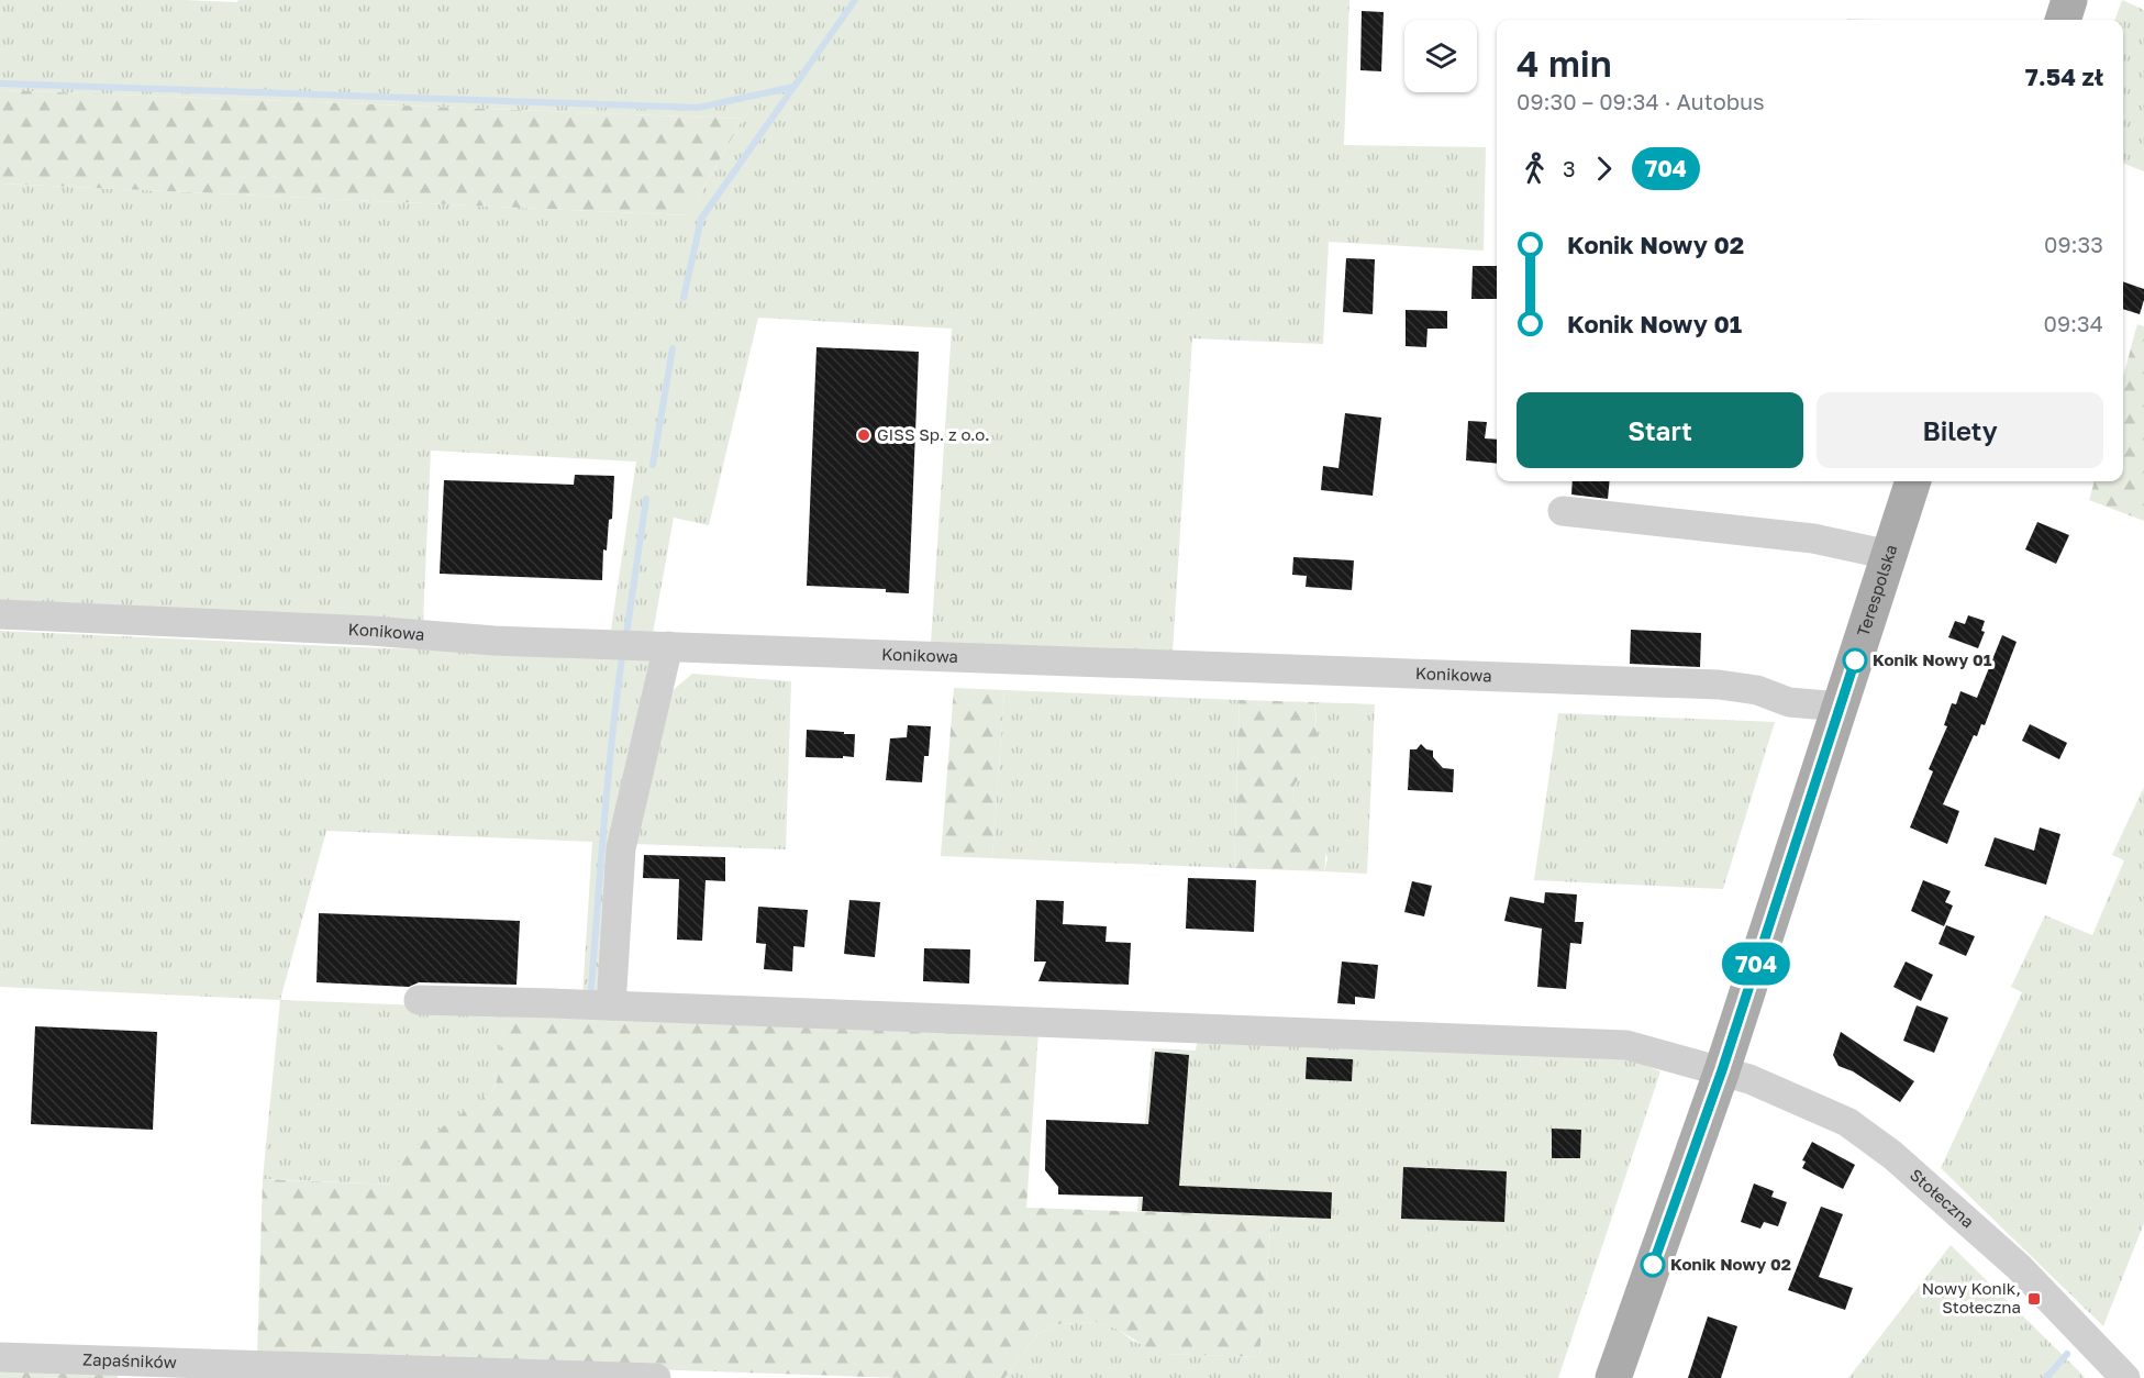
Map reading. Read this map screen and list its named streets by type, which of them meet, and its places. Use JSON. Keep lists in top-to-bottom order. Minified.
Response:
{"streets":{"main road":["Terespolska"],"street":["Konikowa","Stołeczna","Zapaśników"]},"crossings":[["Terespolska","Konikowa"],["Terespolska","Stołeczna"]],"places":{"other":["GISS Sp. z o.o.","Konik Nowy 01","Konik Nowy 02"],"transit":["Nowy Konik, Stołeczna"]},"lines":["bus line 704"],"page":{"on_map":"704","heading":["4 min","09:30 – 09:34 · Autobus","7.54 zł"],"legs":["3","704"],"list":[{"name":"Konik Nowy 02","value":"09:33"},{"name":"Konik Nowy 01","value":"09:34"}],"buttons":["Start","Bilety"]}}
